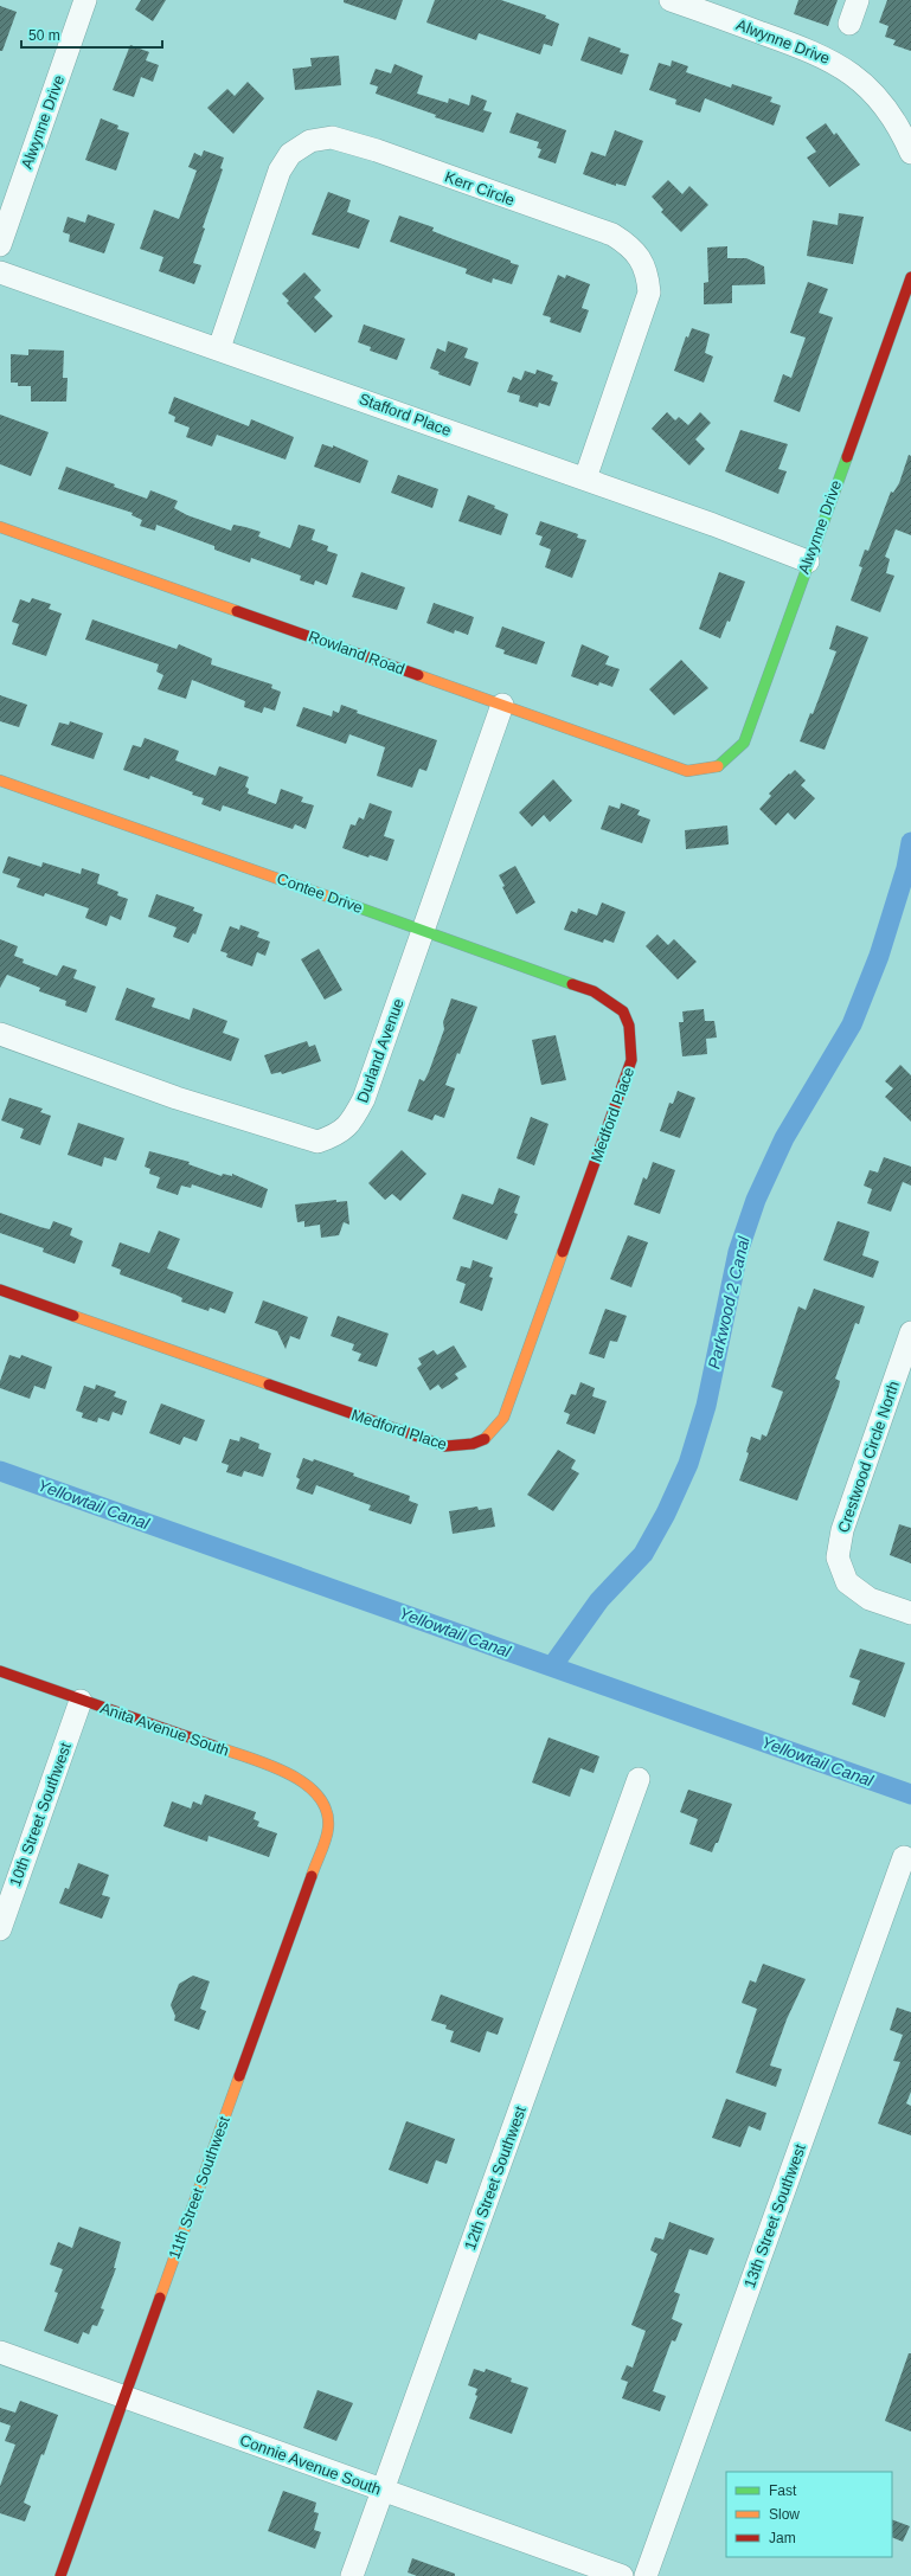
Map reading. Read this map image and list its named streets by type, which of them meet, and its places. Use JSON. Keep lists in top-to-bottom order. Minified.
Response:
{"streets":{"street":["Alwynne Drive","Kerr Circle","Stafford Place","Rowland Road","Contee Drive","Durland Avenue","Medford Place","Crestwood Circle North","Anita Avenue South","10th Street Southwest","12th Street Southwest","11th Street Southwest","13th Street Southwest","Connie Avenue South"]},"crossings":[["Alwynne Drive","Stafford Place"],["Alwynne Drive","Rowland Road"],["Kerr Circle","Stafford Place"],["Rowland Road","Durland Avenue"],["Contee Drive","Durland Avenue"],["Contee Drive","Medford Place"],["Anita Avenue South","10th Street Southwest"],["Anita Avenue South","11th Street Southwest"],["12th Street Southwest","Connie Avenue South"],["11th Street Southwest","Connie Avenue South"]],"water":["Parkwood 2 Canal","Yellowtail Canal"],"legend":["Fast","Slow","Jam"],"scale_bar":"50 m"}
